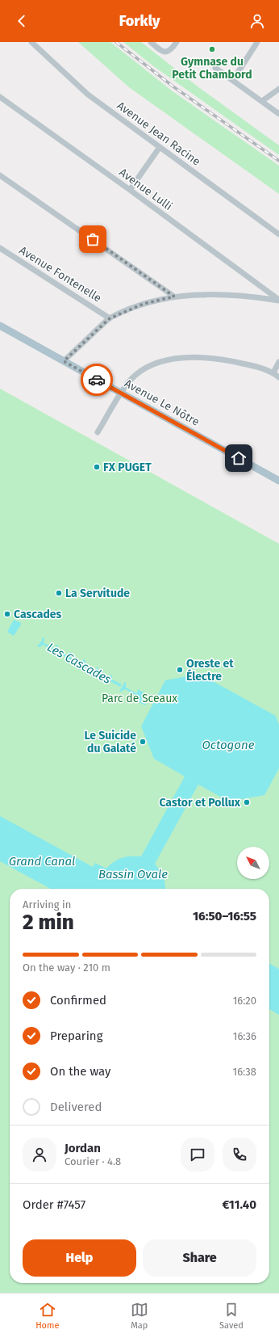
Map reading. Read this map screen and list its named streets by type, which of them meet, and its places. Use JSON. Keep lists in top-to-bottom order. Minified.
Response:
{"streets":{"main road":["Avenue Le Nôtre"],"street":["Avenue Jean Racine","Avenue Lulli","Avenue Fontenelle"]},"water":["Les Cascades","Octogone","Grand Canal","Bassin Ovale"],"parks":["Parc de Sceaux"],"places":["Gymnase du Petit Chambord","FX PUGET","La Servitude","Cascades","Oreste et Électre","Le Suicide du Galaté","Castor et Pollux"],"north":"top left","page":{"header":"Forkly","heading":["2 min","Arriving in","16:50–16:55"],"panel":["Jordan","Courier · 4.8","Order #7457","€11.40"],"bar":"On the way · 210 m","list":[["Confirmed","16:20"],["Preparing","16:36"],["On the way","16:38"],"Delivered"],"buttons":["Help","Share"],"tabs":["Home","Map","Saved"]}}
